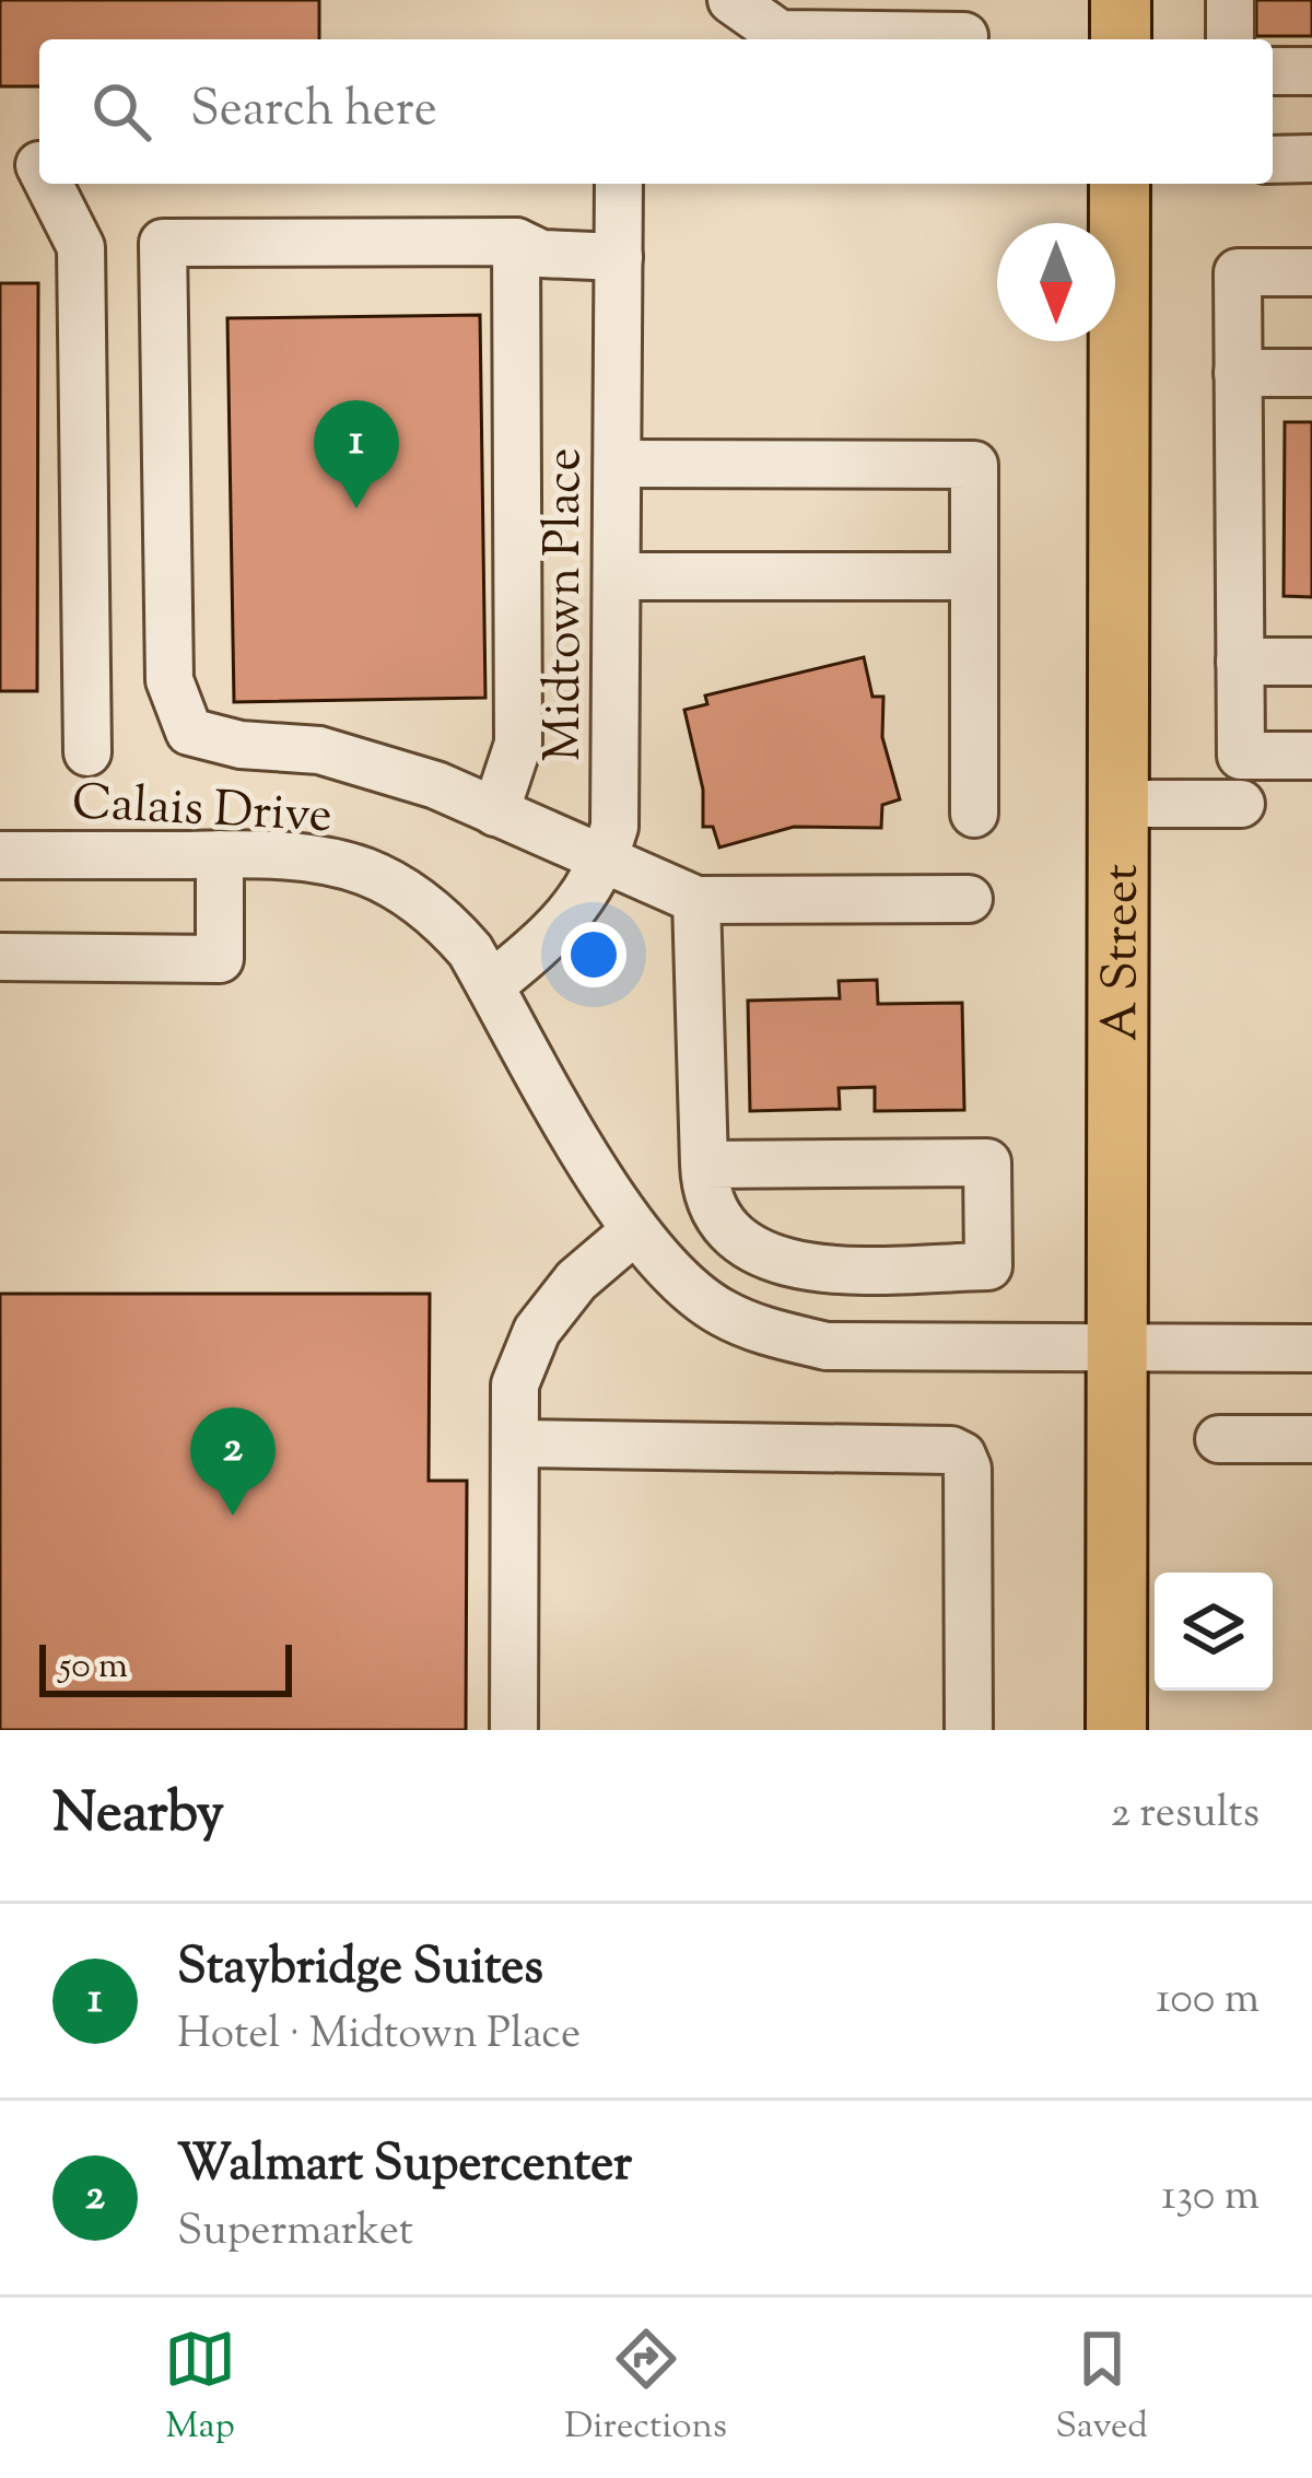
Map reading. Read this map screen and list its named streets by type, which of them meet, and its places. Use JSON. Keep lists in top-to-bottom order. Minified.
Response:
{"streets":{"main road":["A Street"],"street":["Midtown Place","Calais Drive"]},"crossings":[["Midtown Place","Calais Drive"],["Calais Drive","A Street"]],"scale_bar":"50 m","north":"bottom","page":{"search":"Search here","pins":["1","2"],"scale":"50 m","heading":["Nearby","2 results"],"list":[{"mark":"1","name":"Staybridge Suites","note":"Hotel · Midtown Place","value":"100 m"},{"mark":"2","name":"Walmart Supercenter","note":"Supermarket","value":"130 m"}],"nav":["Map","Directions","Saved"]}}
